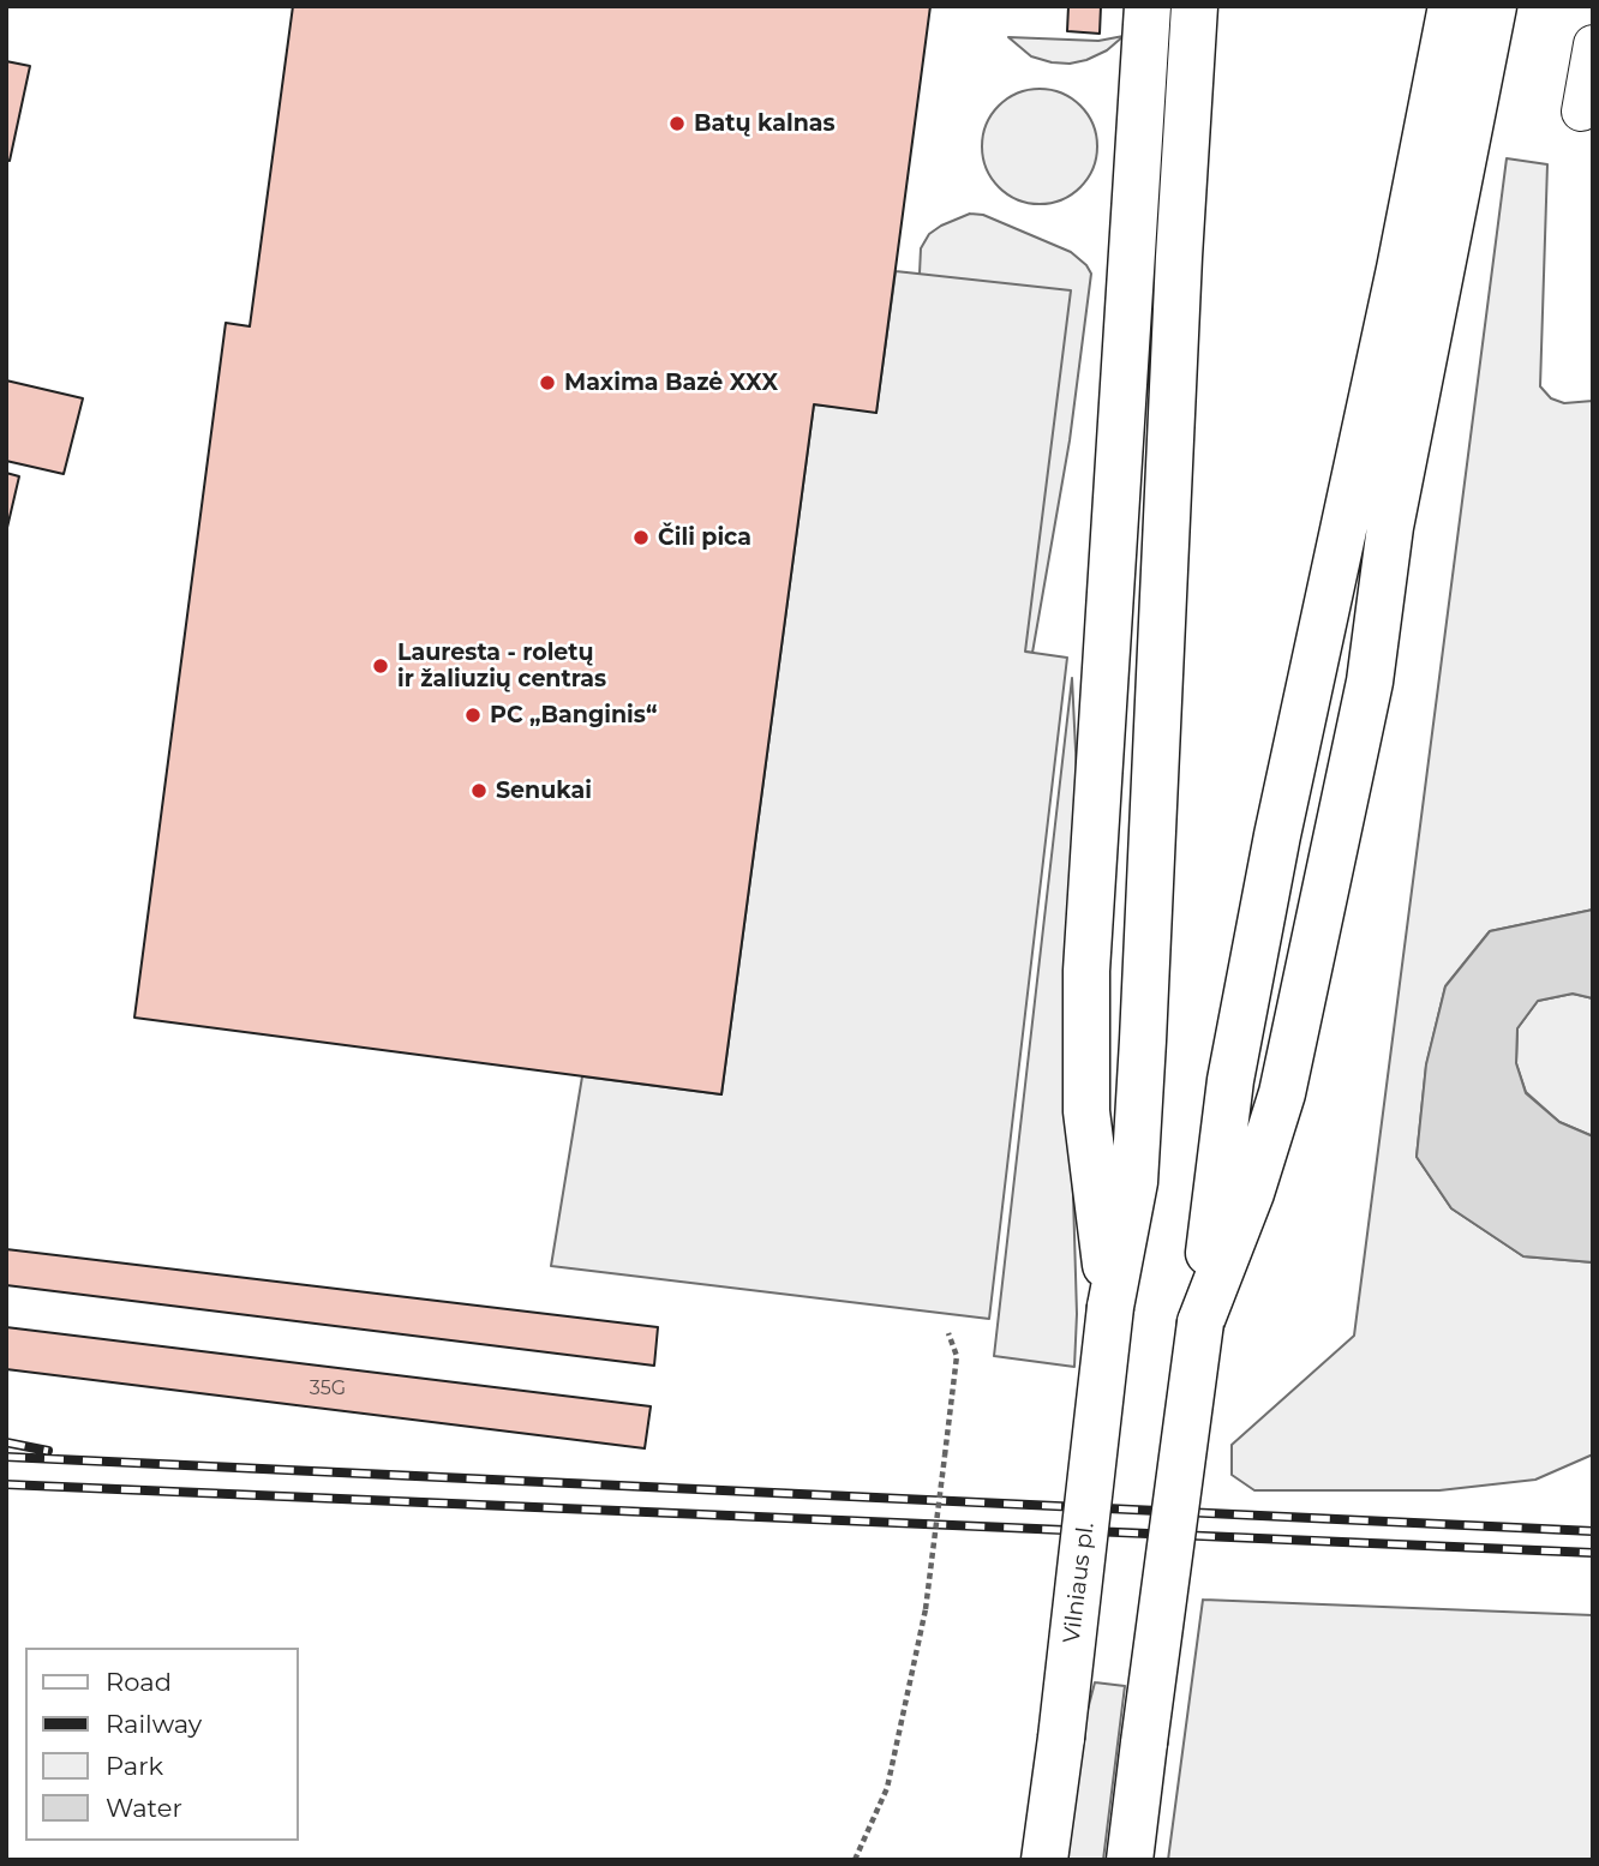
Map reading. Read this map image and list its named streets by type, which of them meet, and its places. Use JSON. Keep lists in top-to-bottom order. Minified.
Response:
{"streets":{"highway":["Vilniaus pl."]},"places":["Batų kalnas","Maxima Bazė XXX","Čili pica","Lauresta - roletų ir žaliuzių centras","PC „Banginis“","Senukai"],"house_numbers":["35G"],"legend":["Road","Railway","Park","Water"]}
